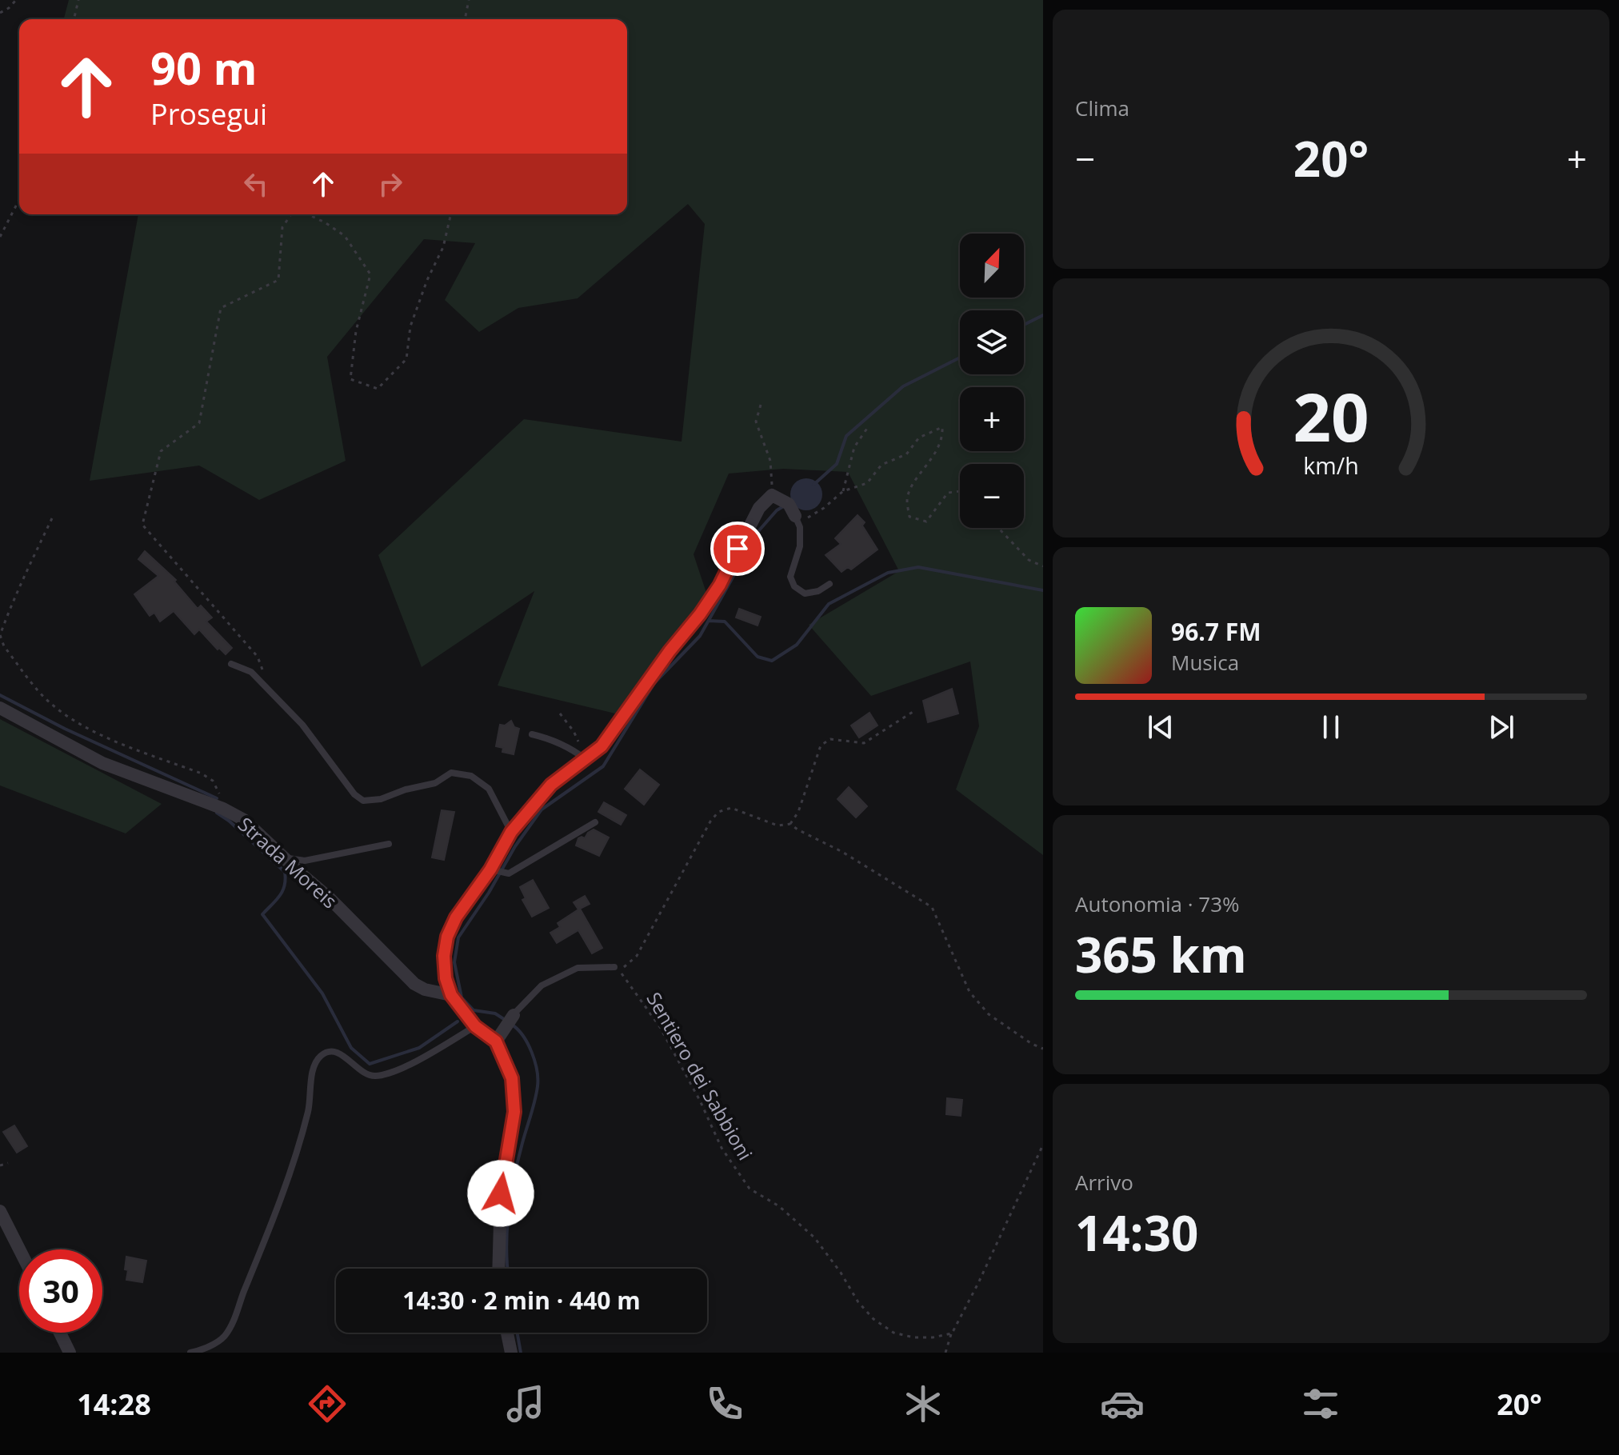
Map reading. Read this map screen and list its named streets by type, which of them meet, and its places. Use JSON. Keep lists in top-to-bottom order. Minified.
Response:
{"streets":{"street":["Strada Moreis"],"path":["Sentiero dei Sabbioni"]},"north":"top right","page":{"tile":["Clima",["Autonomia · 73%","365 km"],["Arrivo","14:30"]],"turn":["90 m","Prosegui"],"heat":["−","20°","+"],"map_buttons":["+","−"],"song":["96.7 FM","Musica"],"limit":"30","trip":"14:30 · 2 min · 440 m","tabs":["14:28","20°"],"gauge":["20","km/h"]}}
